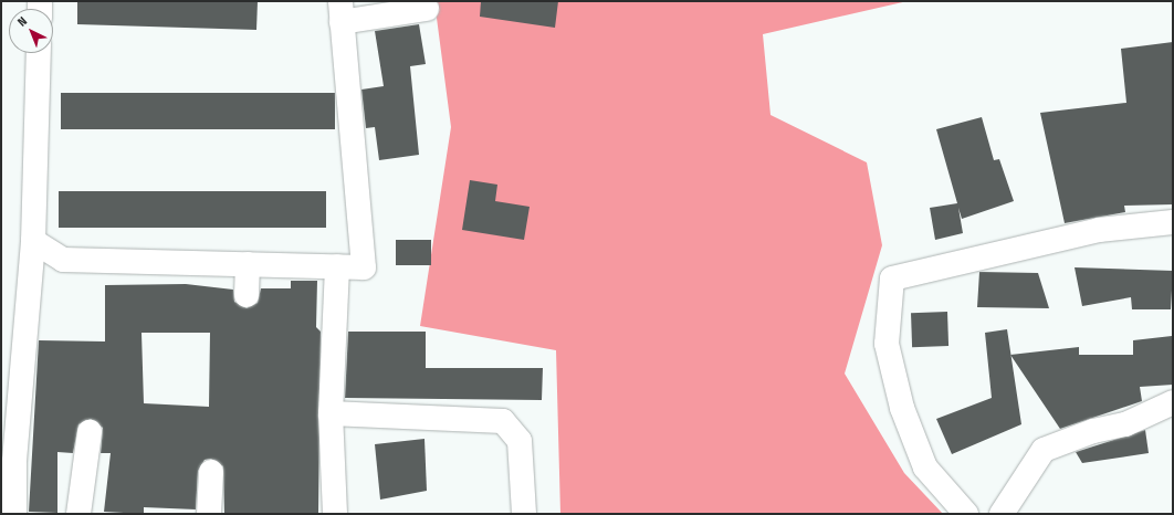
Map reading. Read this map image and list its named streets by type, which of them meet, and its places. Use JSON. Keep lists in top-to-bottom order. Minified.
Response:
{"north":"top left"}
